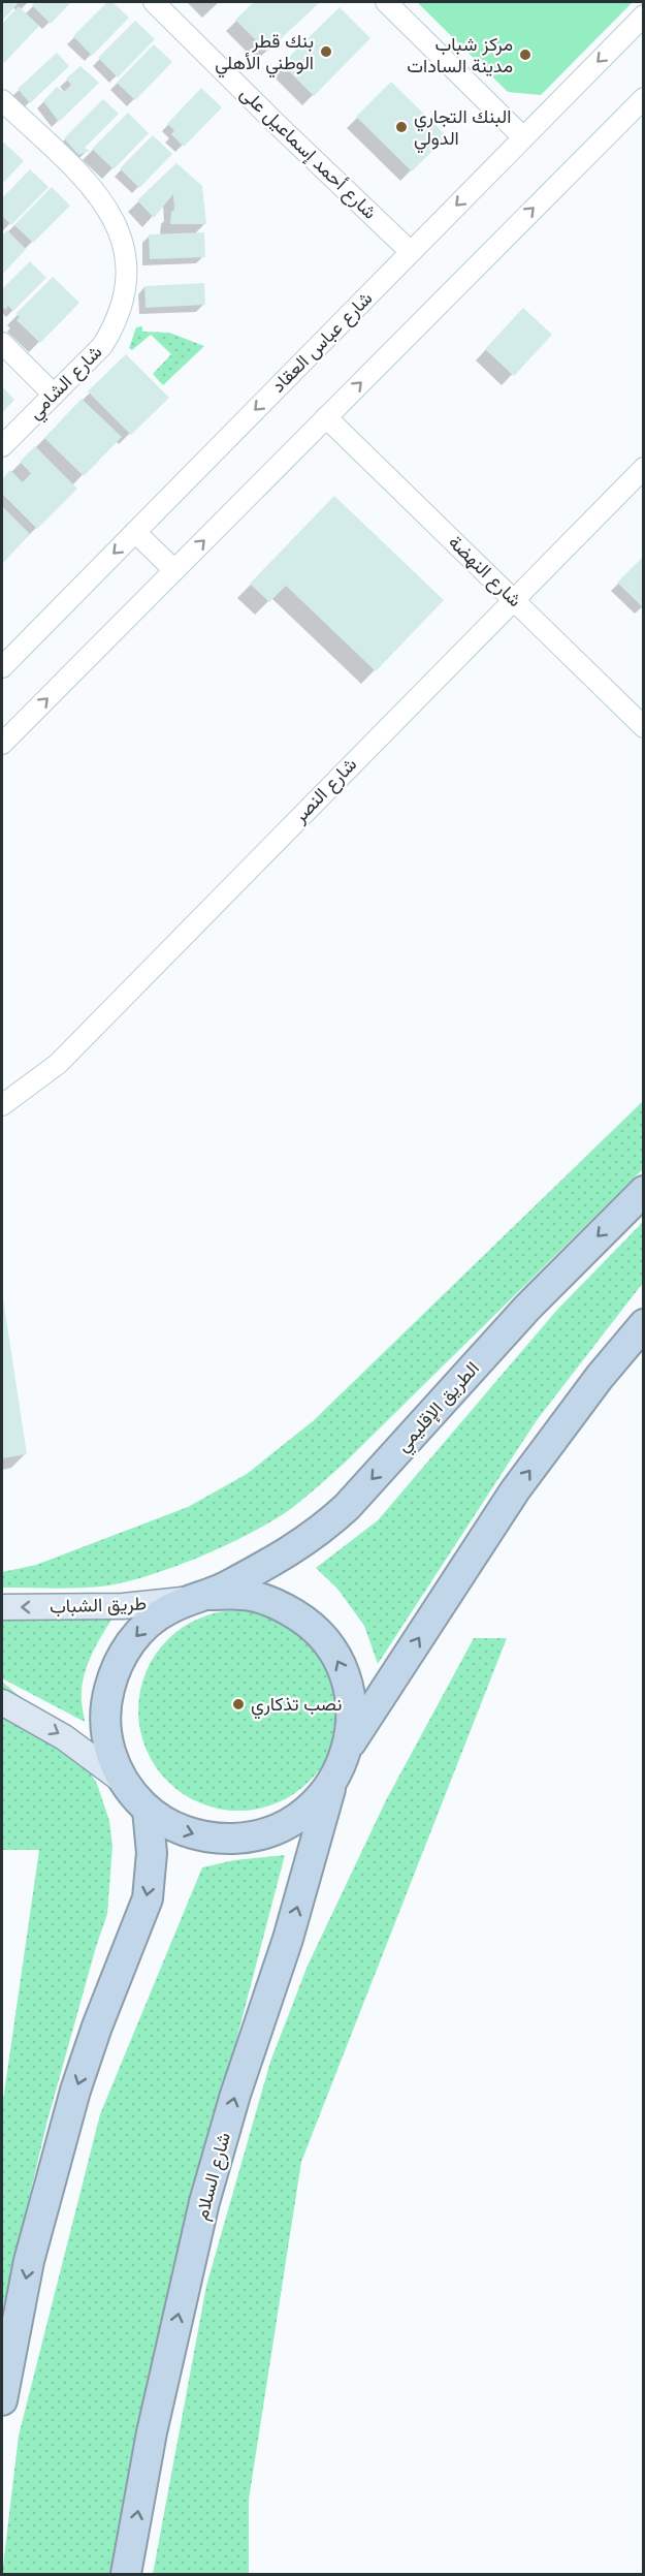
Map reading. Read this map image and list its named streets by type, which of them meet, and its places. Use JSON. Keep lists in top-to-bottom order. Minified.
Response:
{"streets":{"highway":["الطريق الإقليمي","شارع السلام"],"main road":["طريق الشباب"],"street":["شارع أحمد إسماعيل على","شارع عباس العقاد","شارع الشامي","شارع النهضة","شارع النصر"]},"crossings":[["شارع أحمد إسماعيل على","شارع عباس العقاد"],["شارع النهضة","شارع النصر"],["الطريق الإقليمي","طريق الشباب"],["الطريق الإقليمي","شارع السلام"]],"one_way":["طريق الشباب"],"places":["بنك قطر الوطني الأهلي","مركز شباب مدينة السادات","البنك التجاري الدولي","نصب تذكاري"]}
